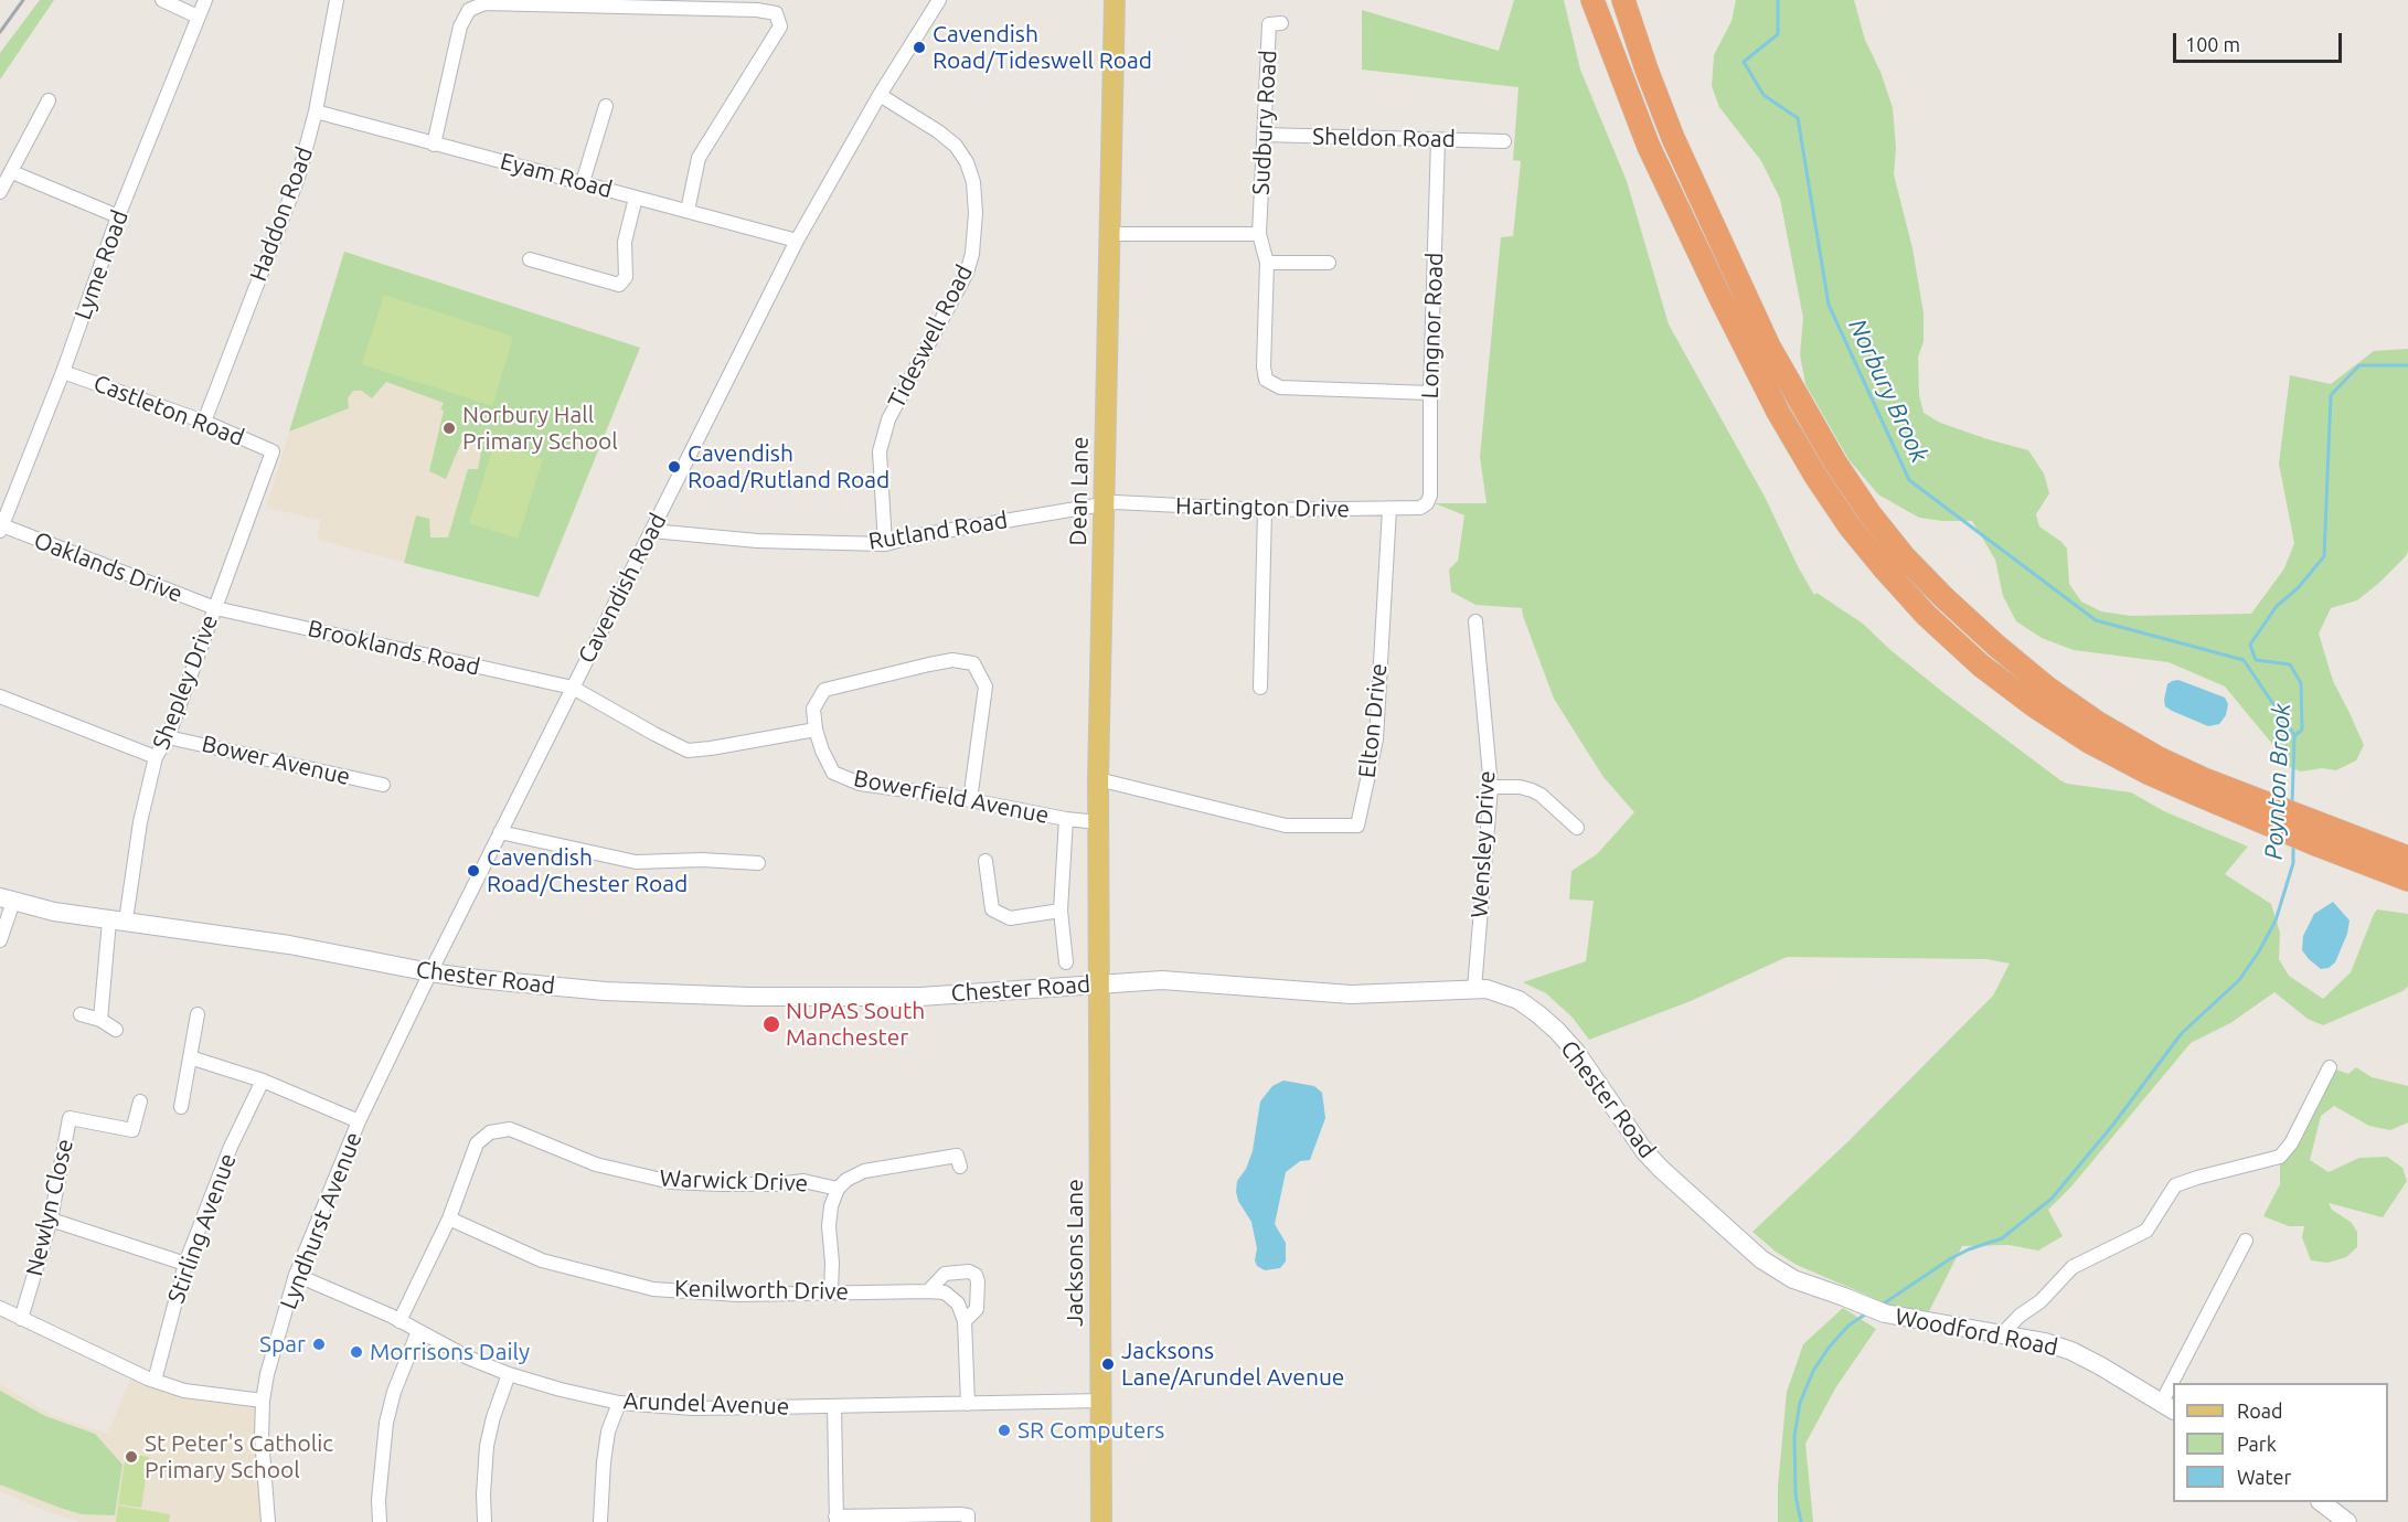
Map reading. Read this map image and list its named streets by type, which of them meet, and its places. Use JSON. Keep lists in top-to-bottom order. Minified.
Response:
{"streets":{"main road":["Dean Lane","Jacksons Lane"],"street":["Sudbury Road","Sheldon Road","Eyam Road","Haddon Road","Lyme Road","Longnor Road","Tideswell Road","Castleton Road","Hartington Drive","Rutland Road","Oaklands Drive","Cavendish Road","Brooklands Road","Shepley Drive","Elton Drive","Bower Avenue","Bowerfield Avenue","Wensley Drive","Chester Road","Warwick Drive","Newlyn Close","Lyndhurst Avenue","Stirling Avenue","Kenilworth Drive","Woodford Road","Arundel Avenue"]},"crossings":[["Sudbury Road","Sheldon Road"],["Sudbury Road","Longnor Road"],["Sheldon Road","Longnor Road"],["Eyam Road","Haddon Road"],["Eyam Road","Cavendish Road"],["Haddon Road","Castleton Road"],["Lyme Road","Castleton Road"],["Lyme Road","Oaklands Drive"],["Longnor Road","Hartington Drive"],["Tideswell Road","Rutland Road"],["Tideswell Road","Cavendish Road"],["Castleton Road","Shepley Drive"],["Dean Lane","Hartington Drive"],["Dean Lane","Rutland Road"],["Dean Lane","Elton Drive"],["Dean Lane","Bowerfield Avenue"],["Dean Lane","Chester Road"],["Dean Lane","Jacksons Lane"],["Hartington Drive","Rutland Road"],["Hartington Drive","Elton Drive"],["Rutland Road","Cavendish Road"],["Oaklands Drive","Brooklands Road"],["Oaklands Drive","Shepley Drive"],["Cavendish Road","Brooklands Road"],["Cavendish Road","Chester Road"],["Cavendish Road","Lyndhurst Avenue"],["Brooklands Road","Shepley Drive"],["Shepley Drive","Bower Avenue"],["Shepley Drive","Chester Road"],["Wensley Drive","Chester Road"],["Chester Road","Lyndhurst Avenue"],["Chester Road","Jacksons Lane"],["Chester Road","Woodford Road"],["Warwick Drive","Kenilworth Drive"],["Warwick Drive","Arundel Avenue"],["Lyndhurst Avenue","Arundel Avenue"],["Jacksons Lane","Arundel Avenue"]],"water":["Norbury Brook","Poynton Brook"],"places":["Cavendish Road/Tideswell Road","Norbury Hall Primary School","Cavendish Road/Rutland Road","Cavendish Road/Chester Road","NUPAS South Manchester","Spar","Morrisons Daily","Jacksons Lane/Arundel Avenue","SR Computers","St Peter's Catholic Primary School"],"legend":["Road","Park","Water"],"scale_bar":"100 m"}
